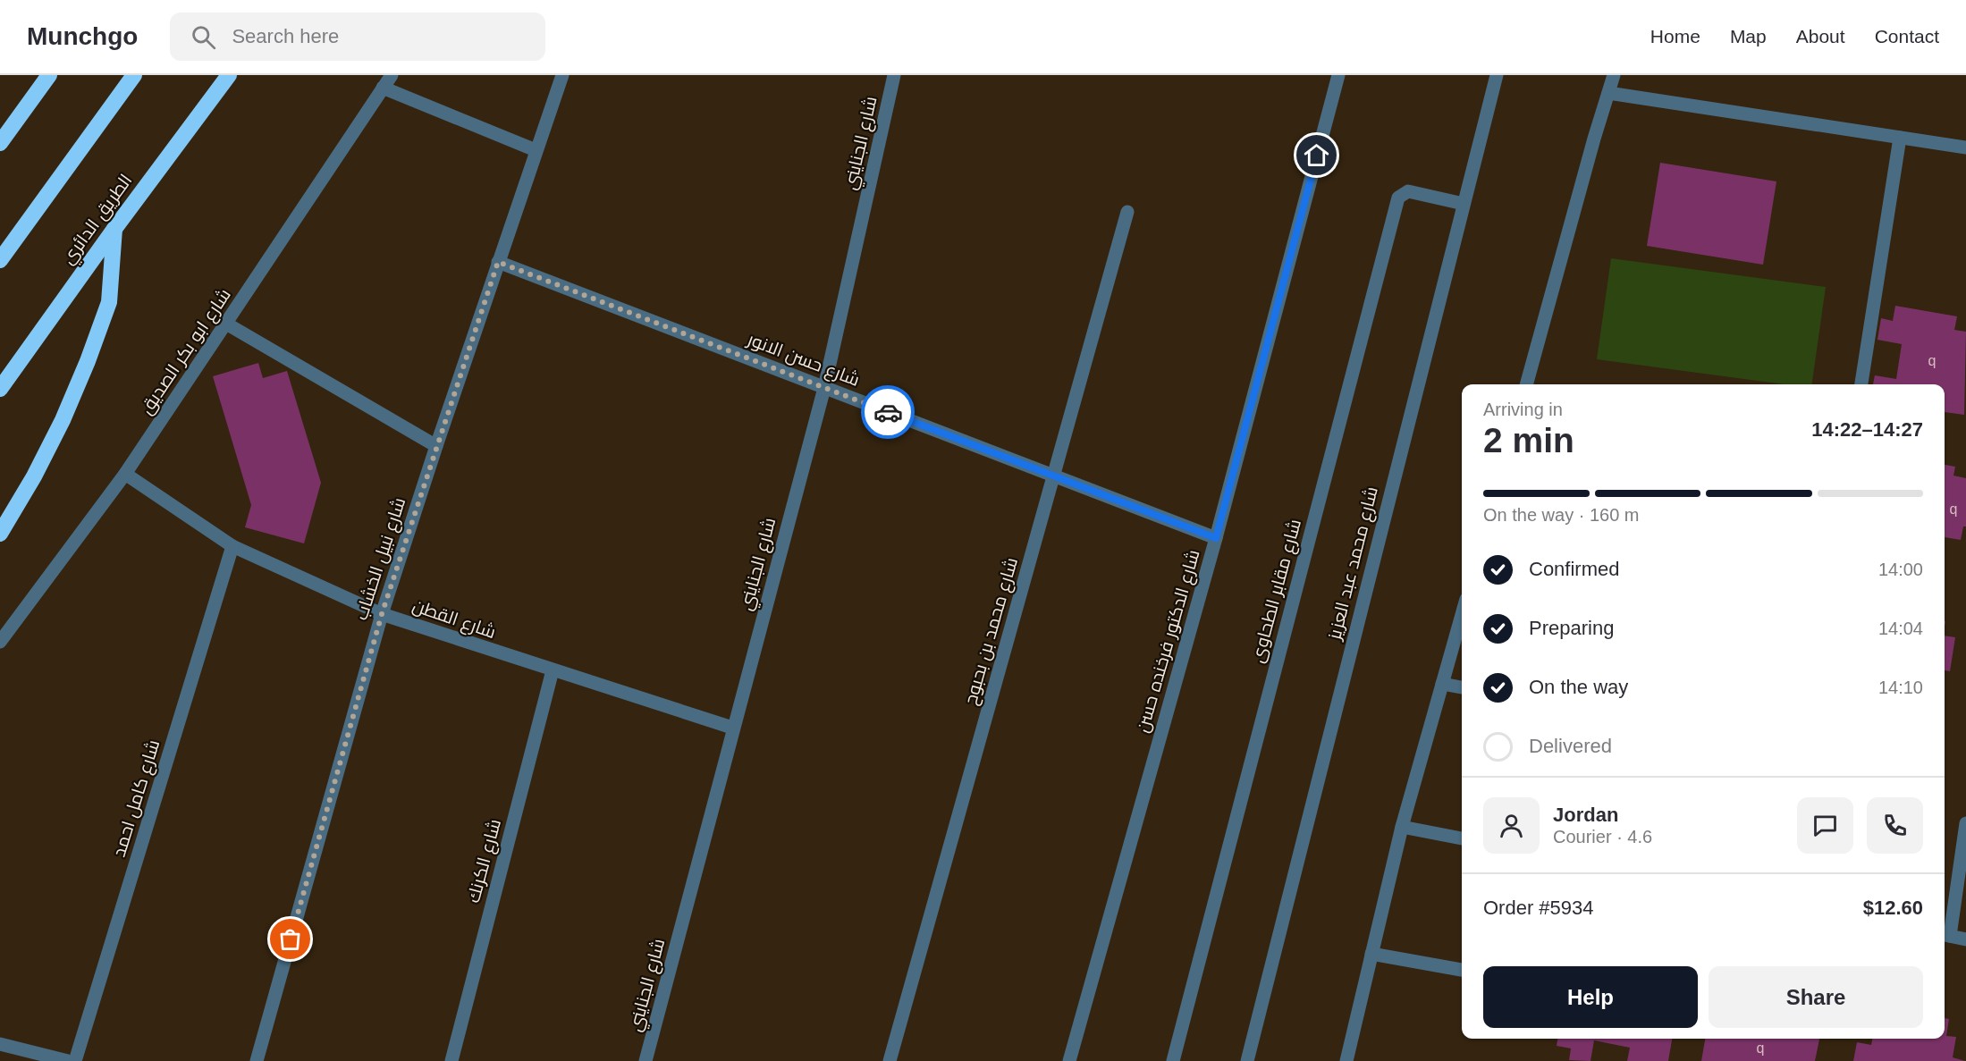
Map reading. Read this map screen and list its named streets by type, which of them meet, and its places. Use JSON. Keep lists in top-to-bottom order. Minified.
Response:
{"streets":{"highway":["الطريق الدائري"],"street":["شارع الجنايني","شارع ابو بكر الصديق","شارع حسن الانور","شارع نبيل الخشاب","شارع محمد عبد العزيز","شارع مقابر الطحاوى","شارع القطن","شارع محمد بن بحبوح","شارع الدكتور فرخنده حسن","شارع كامل احمد","شارع الكرنك"]},"crossings":[["شارع الجنايني","شارع حسن الانور"],["شارع الجنايني","شارع القطن"],["شارع ابو بكر الصديق","شارع القطن"],["شارع حسن الانور","شارع نبيل الخشاب"],["شارع حسن الانور","شارع محمد بن بحبوح"],["شارع حسن الانور","شارع الدكتور فرخنده حسن"],["شارع نبيل الخشاب","شارع القطن"],["شارع محمد عبد العزيز","شارع مقابر الطحاوى"],["شارع القطن","شارع كامل احمد"],["شارع القطن","شارع الكرنك"]],"house_numbers":["q","q","q"],"page":{"header":"Munchgo","search":"Search here","nav":["Home","Map","About","Contact"],"heading":["2 min","Arriving in","14:22–14:27"],"panel":["Jordan","Courier · 4.6","Order #5934","$12.60"],"bar":"On the way · 160 m","list":[["Confirmed","14:00"],["Preparing","14:04"],["On the way","14:10"],"Delivered"],"buttons":["Help","Share"]}}
